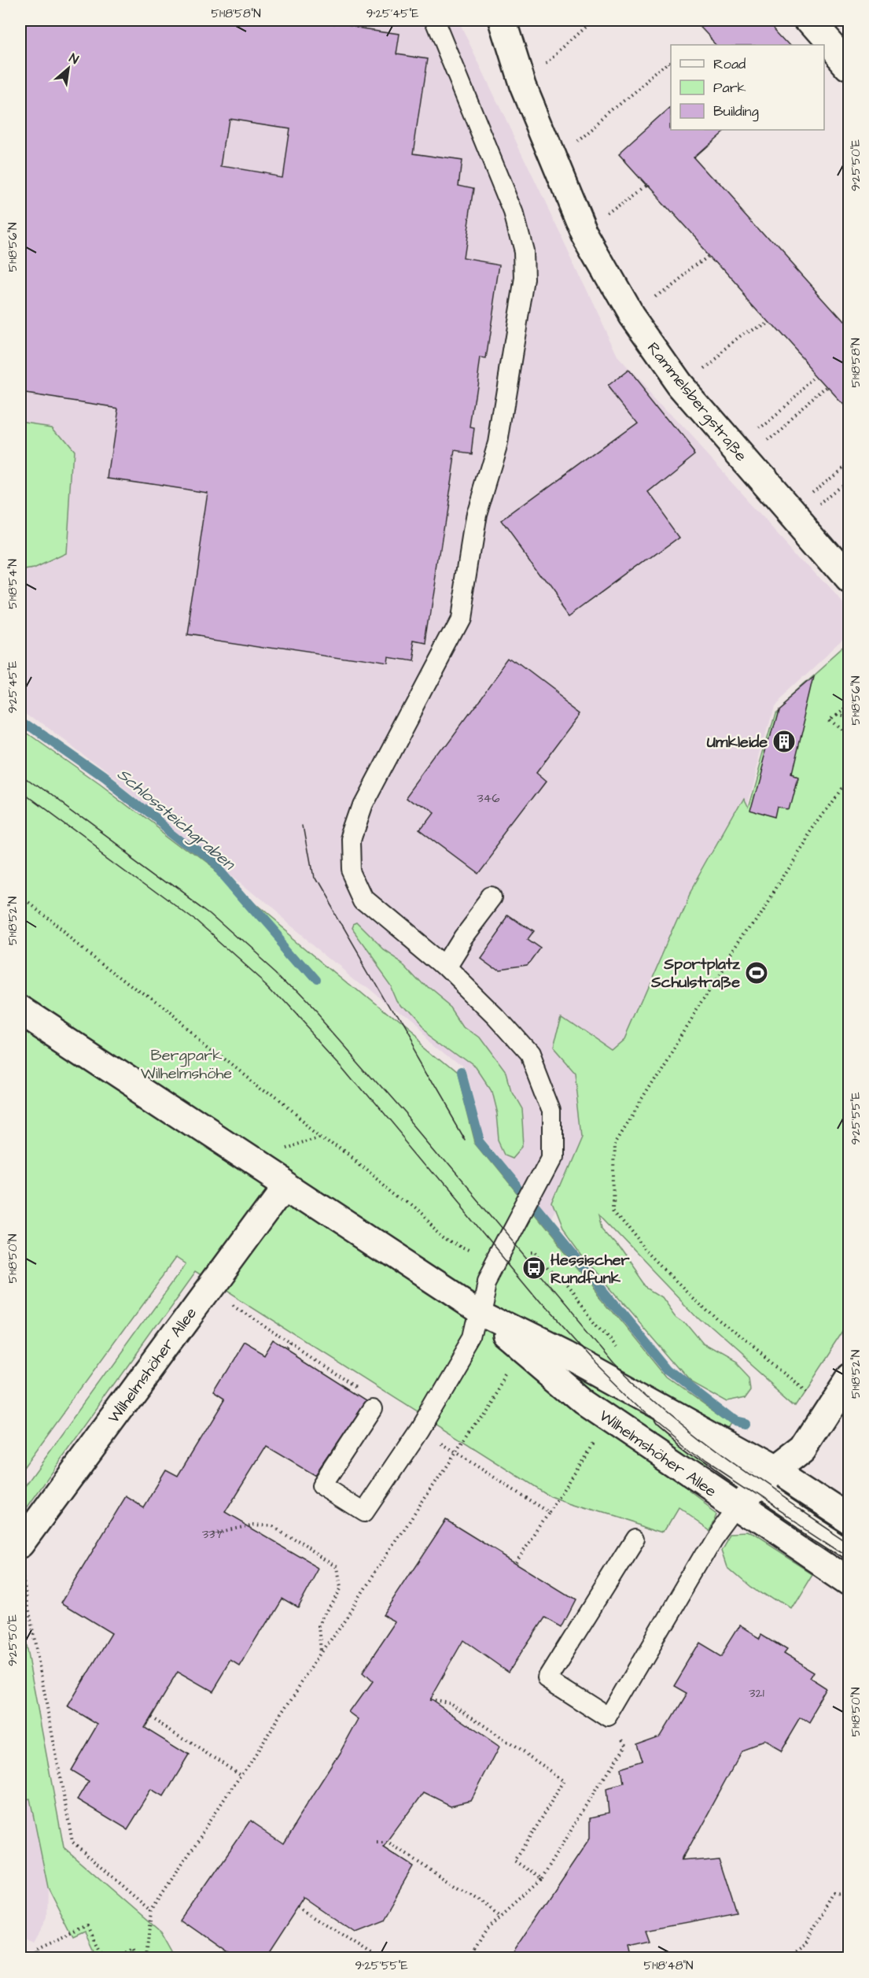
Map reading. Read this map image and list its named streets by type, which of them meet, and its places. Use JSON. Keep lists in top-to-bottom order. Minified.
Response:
{"streets":{"main road":["Rammelsbergstraße","Wilhelmshöher Allee"]},"water":["Schlossteichgraben"],"parks":["Bergpark Wilhelmshöhe"],"places":{"building":["Umkleide"],"sports":["Sportplatz Schulstraße"],"bus stop":["Hessischer Rundfunk"]},"house_numbers":["346","337","321"],"legend":["Road","Park","Building"],"north":"top right","coordinates":["51°18'58\"N","9°25'45\"E","9°25'50\"E","51°18'56\"N","51°18'54\"N","51°18'52\"N","9°25'55\"E","51°18'50\"N","51°18'48\"N"]}
